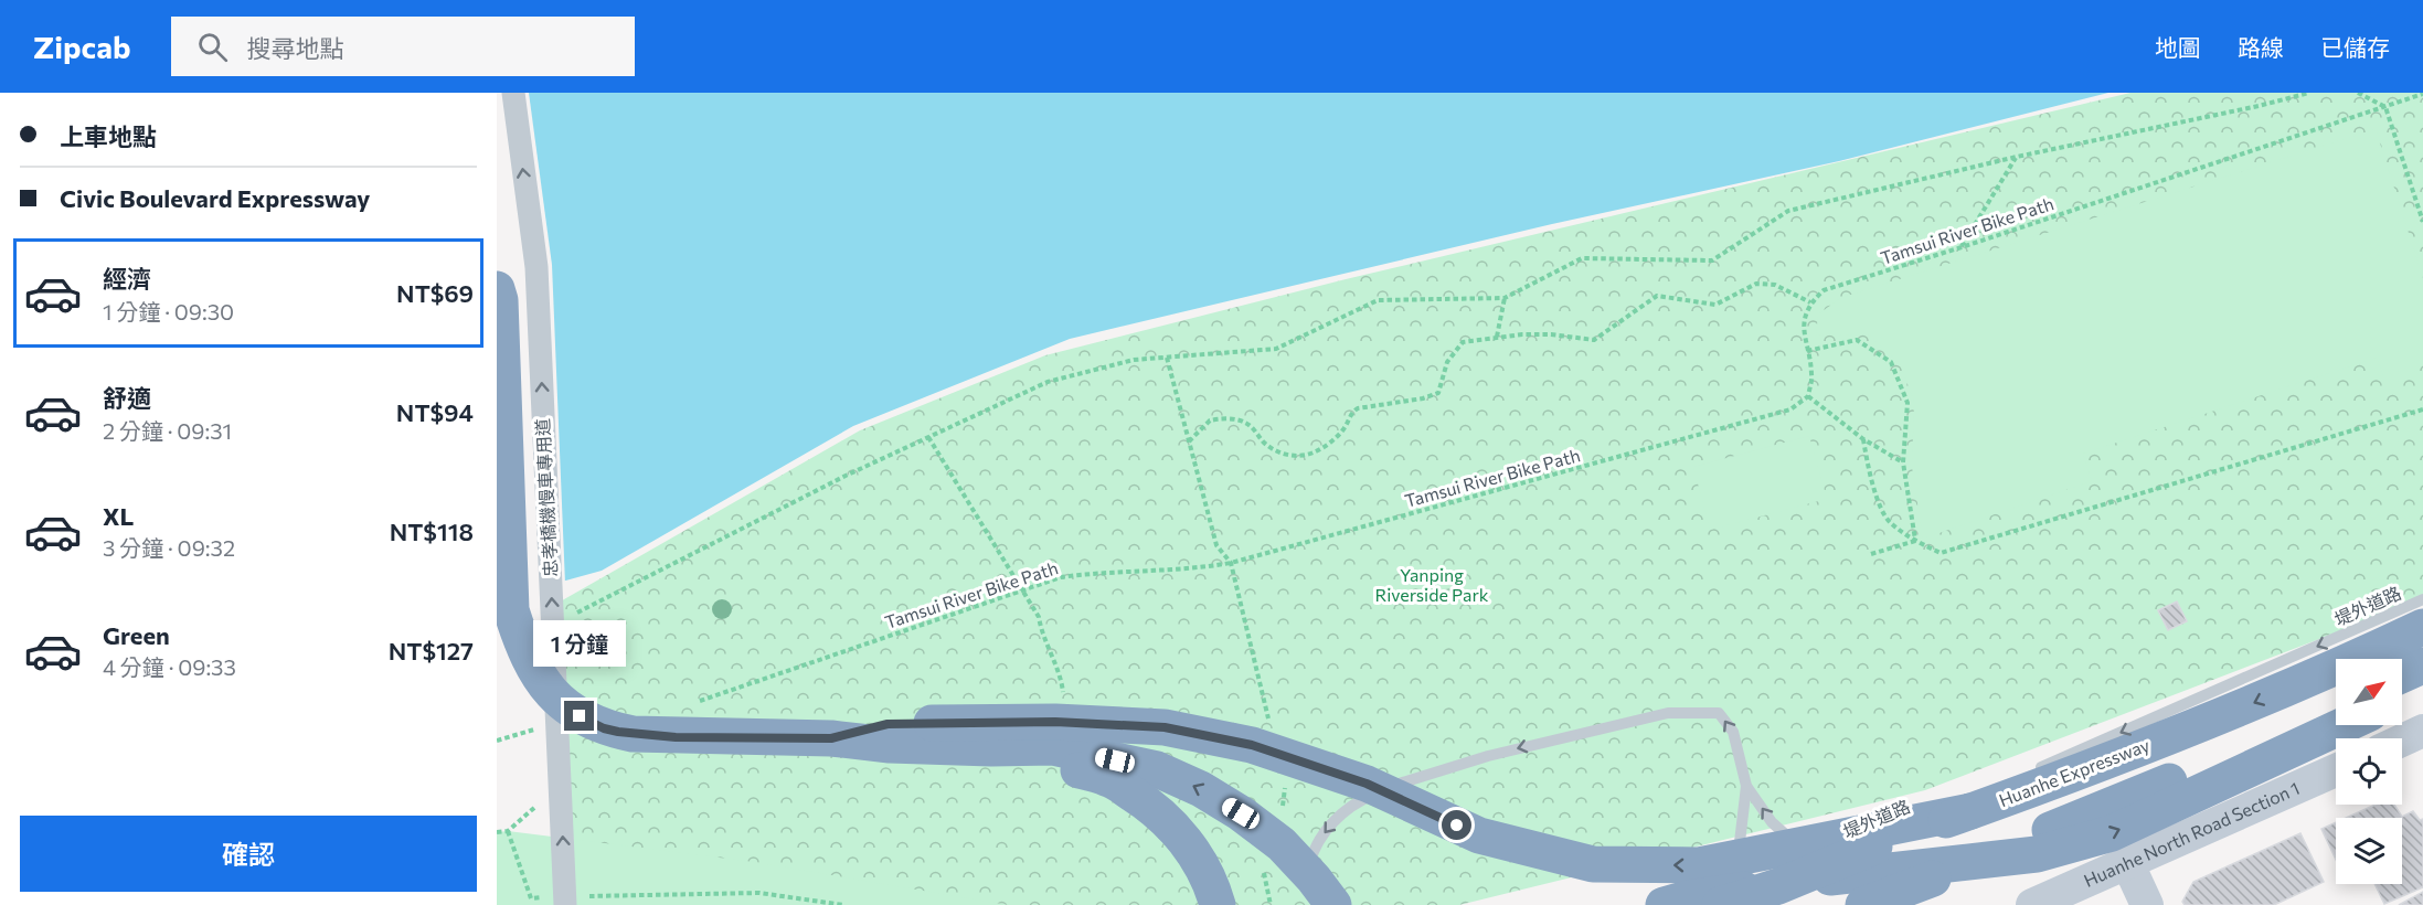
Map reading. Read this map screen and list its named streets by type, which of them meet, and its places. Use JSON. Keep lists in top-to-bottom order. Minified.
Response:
{"streets":{"highway":["Huanhe Expressway"],"street":["忠孝橋機慢車專用道","Huanhe North Road Section 1"],"lane":["堤外道路"],"path":["Tamsui River Bike Path"]},"crossings":[["堤外道路","Huanhe Expressway"]],"one_way":["忠孝橋機慢車專用道","堤外道路"],"parks":["Yanping Riverside Park"],"north":"top right","page":{"header":"Zipcab","search":"搜尋地點","nav":["地圖","路線","已儲存"],"banner":["上車地點","Civic Boulevard Expressway"],"list":[{"name":"經濟","note":"1 分鐘 · 09:30","value":"NT$69"},{"name":"舒適","note":"2 分鐘 · 09:31","value":"NT$94"},{"name":"XL","note":"3 分鐘 · 09:32","value":"NT$118"},{"name":"Green","note":"4 分鐘 · 09:33","value":"NT$127"}],"bubble":"1 分鐘","buttons":"確認"}}
